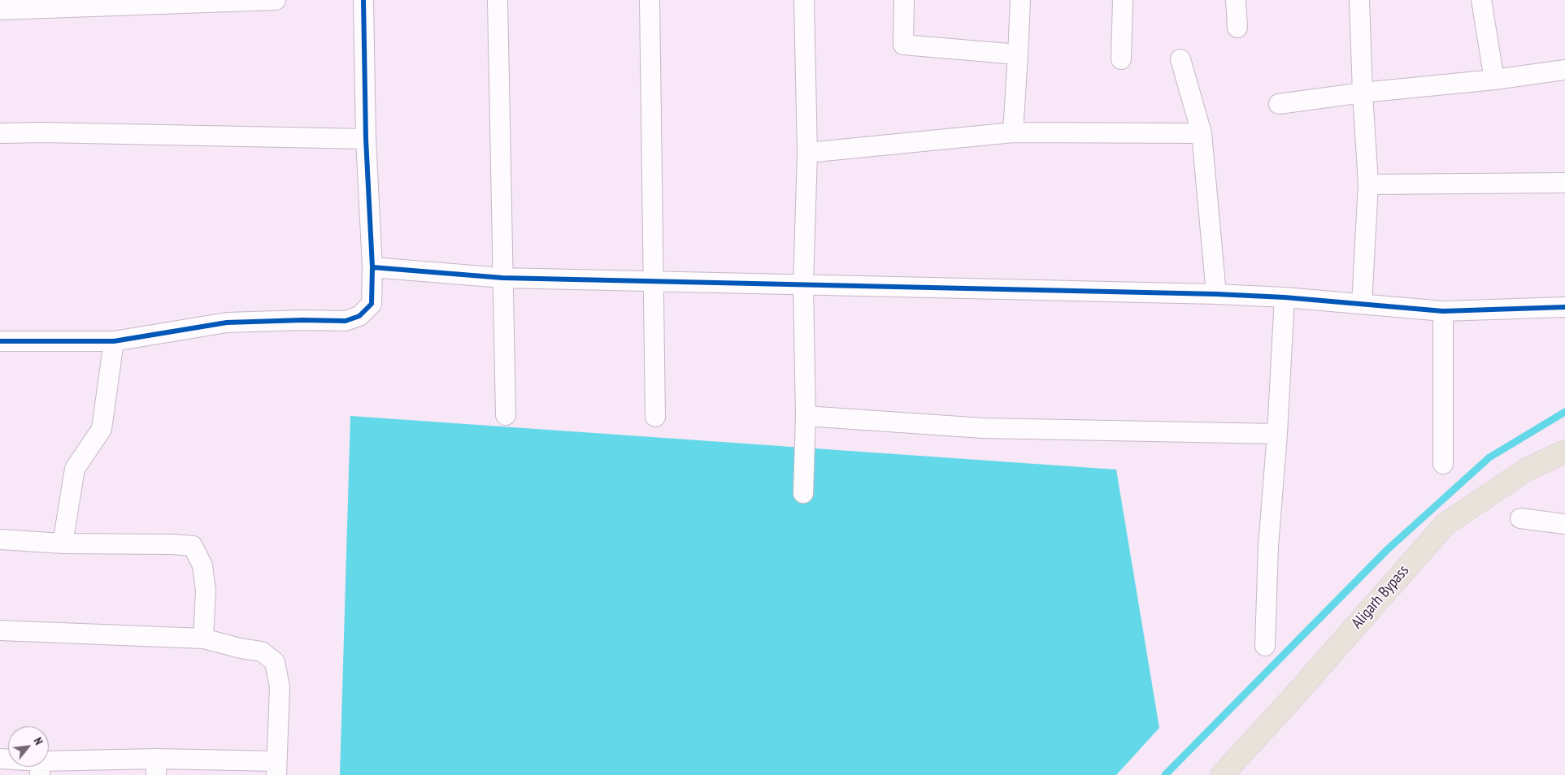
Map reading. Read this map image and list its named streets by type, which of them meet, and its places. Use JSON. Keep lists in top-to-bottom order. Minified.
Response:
{"streets":{"highway":["Aligarh Bypass"]},"north":"top right"}
